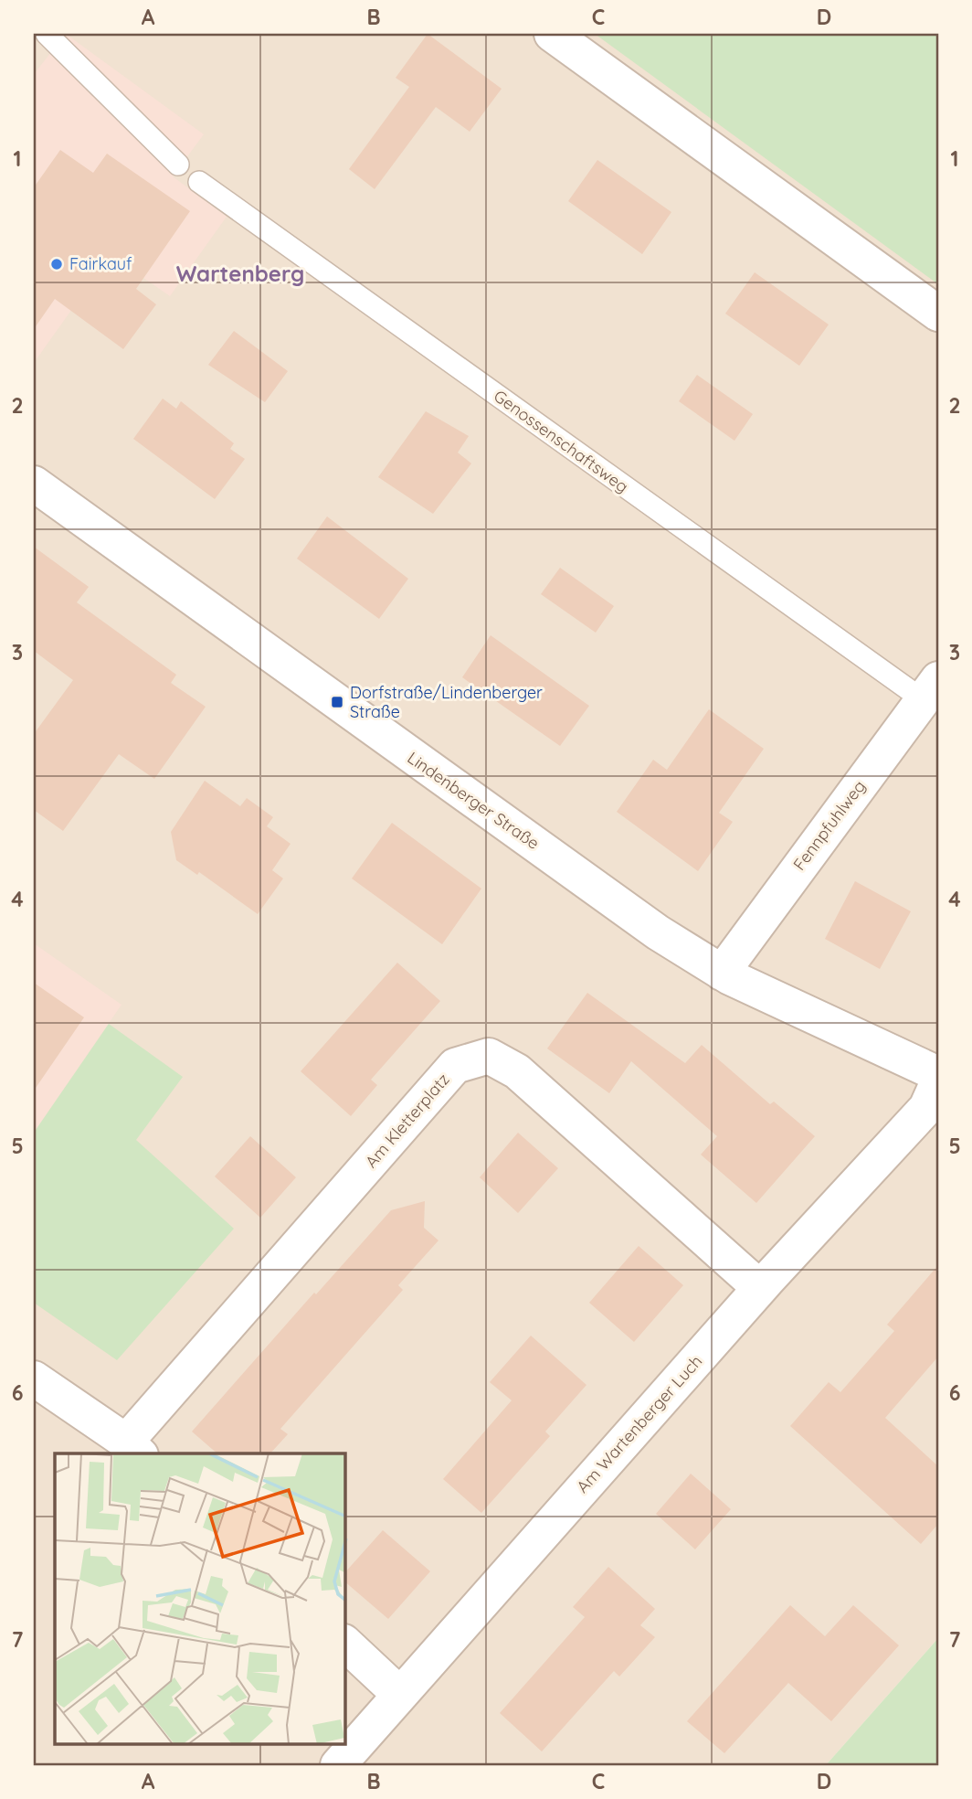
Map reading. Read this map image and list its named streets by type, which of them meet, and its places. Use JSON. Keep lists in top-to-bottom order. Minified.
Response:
{"streets":{"street":["Lindenberger Straße","Fennpfuhlweg","Am Kletterplatz","Am Wartenberger Luch"],"lane":["Genossenschaftsweg"]},"crossings":[["Genossenschaftsweg","Fennpfuhlweg"],["Lindenberger Straße","Fennpfuhlweg"],["Am Kletterplatz","Am Wartenberger Luch"]],"districts":["Wartenberg"],"places":{"other":["Fairkauf"],"transit":["Dorfstraße/Lindenberger Straße"]},"grid":{"columns":["A","B","C","D"],"rows":["1","2","3","4","5","6","7"]}}
